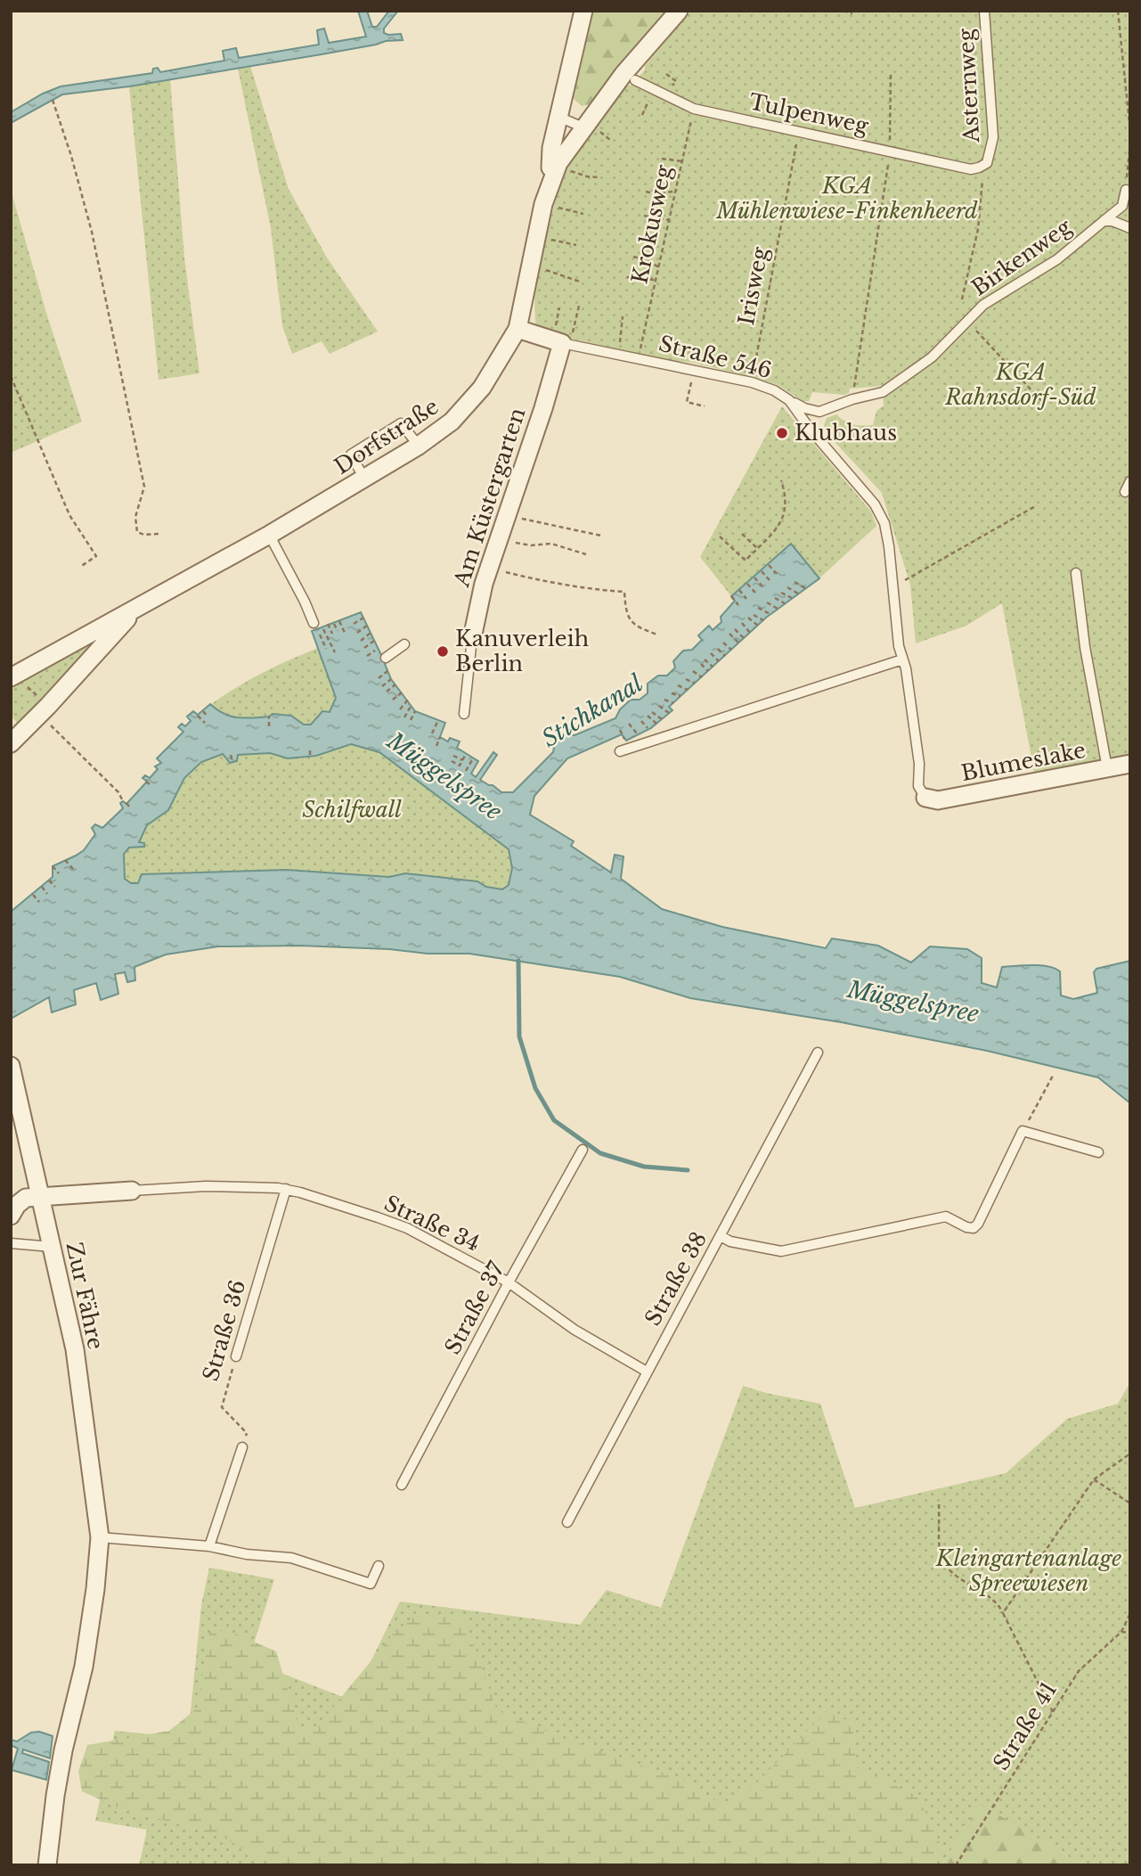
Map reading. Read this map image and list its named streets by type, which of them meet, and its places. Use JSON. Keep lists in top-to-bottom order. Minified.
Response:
{"streets":{"street":["Dorfstraße","Am Küstergarten","Blumeslake","Zur Fähre"],"lane":["Asternweg","Tulpenweg","Birkenweg","Straße 546","Straße 34","Straße 38","Straße 37","Straße 36"],"path":["Krokusweg","Irisweg","Straße 41"]},"crossings":[["Asternweg","Tulpenweg"],["Tulpenweg","Krokusweg"],["Tulpenweg","Irisweg"],["Straße 546","Am Küstergarten"],["Straße 546","Blumeslake"],["Straße 34","Straße 38"],["Straße 34","Straße 37"],["Straße 34","Straße 36"]],"water":["Stichkanal","Müggelspree"],"parks":["KGA Mühlenwiese-Finkenheerd","KGA Rahnsdorf-Süd","Schilfwall","Kleingartenanlage Spreewiesen"],"places":["Klubhaus","Kanuverleih Berlin"]}
